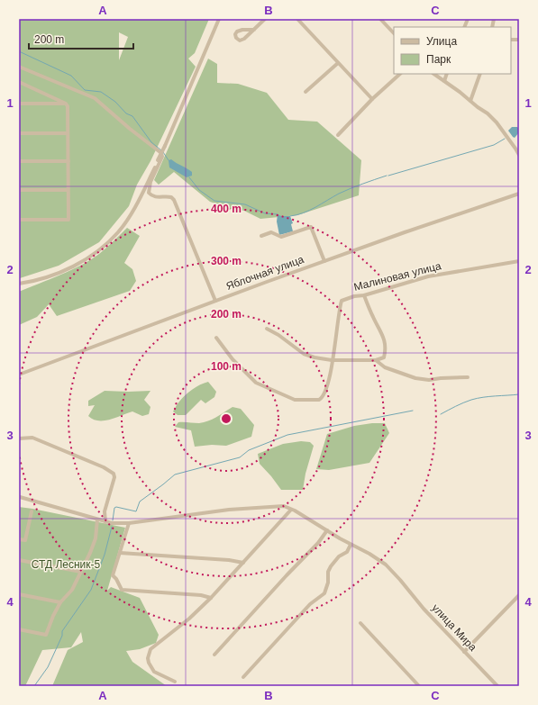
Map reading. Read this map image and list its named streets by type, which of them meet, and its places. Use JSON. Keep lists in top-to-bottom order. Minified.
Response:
{"streets":{"street":["Яблочная улица","Малиновая улица","улица Мира"]},"parks":["СТД Лесник-5"],"legend":["Улица","Парк"],"scale_bar":"200 m","grid":{"columns":["A","B","C"],"rows":["1","2","3","4"]},"rings":["400 m","300 m","200 m","100 m"]}
